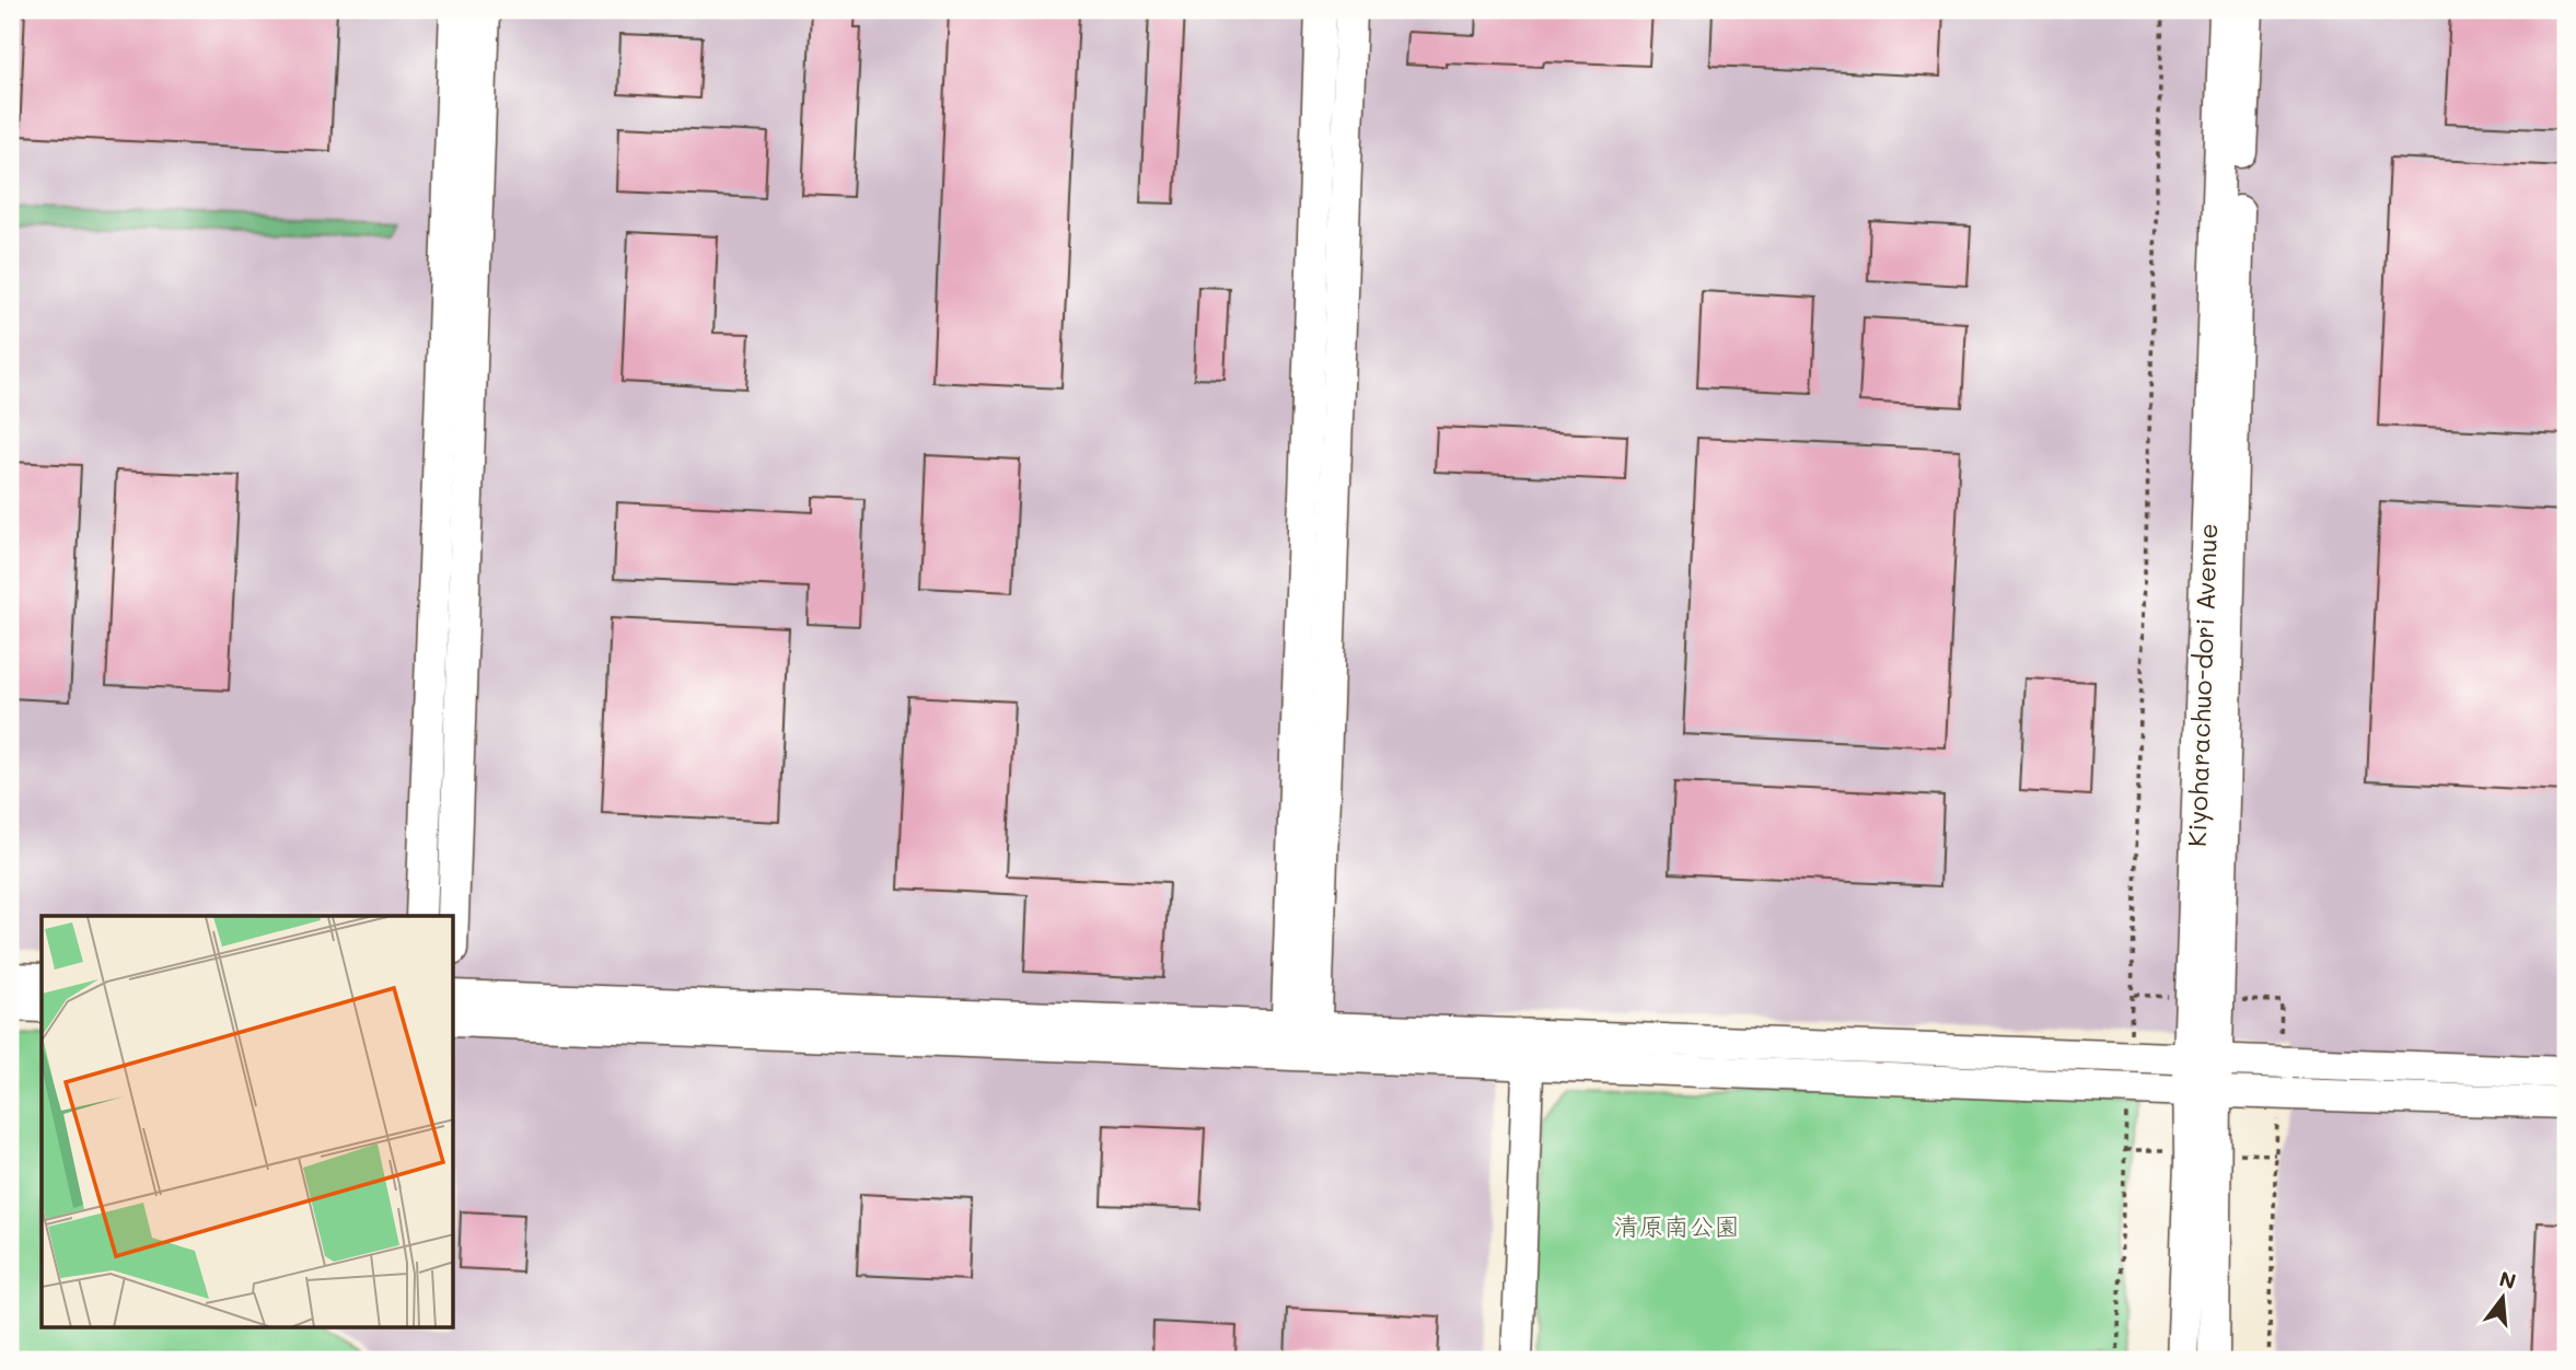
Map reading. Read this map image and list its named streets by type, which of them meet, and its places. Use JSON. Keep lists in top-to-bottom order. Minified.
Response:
{"streets":{"street":["Kiyoharachuo-dori Avenue"]},"parks":["清原南公園"],"north":"top"}
